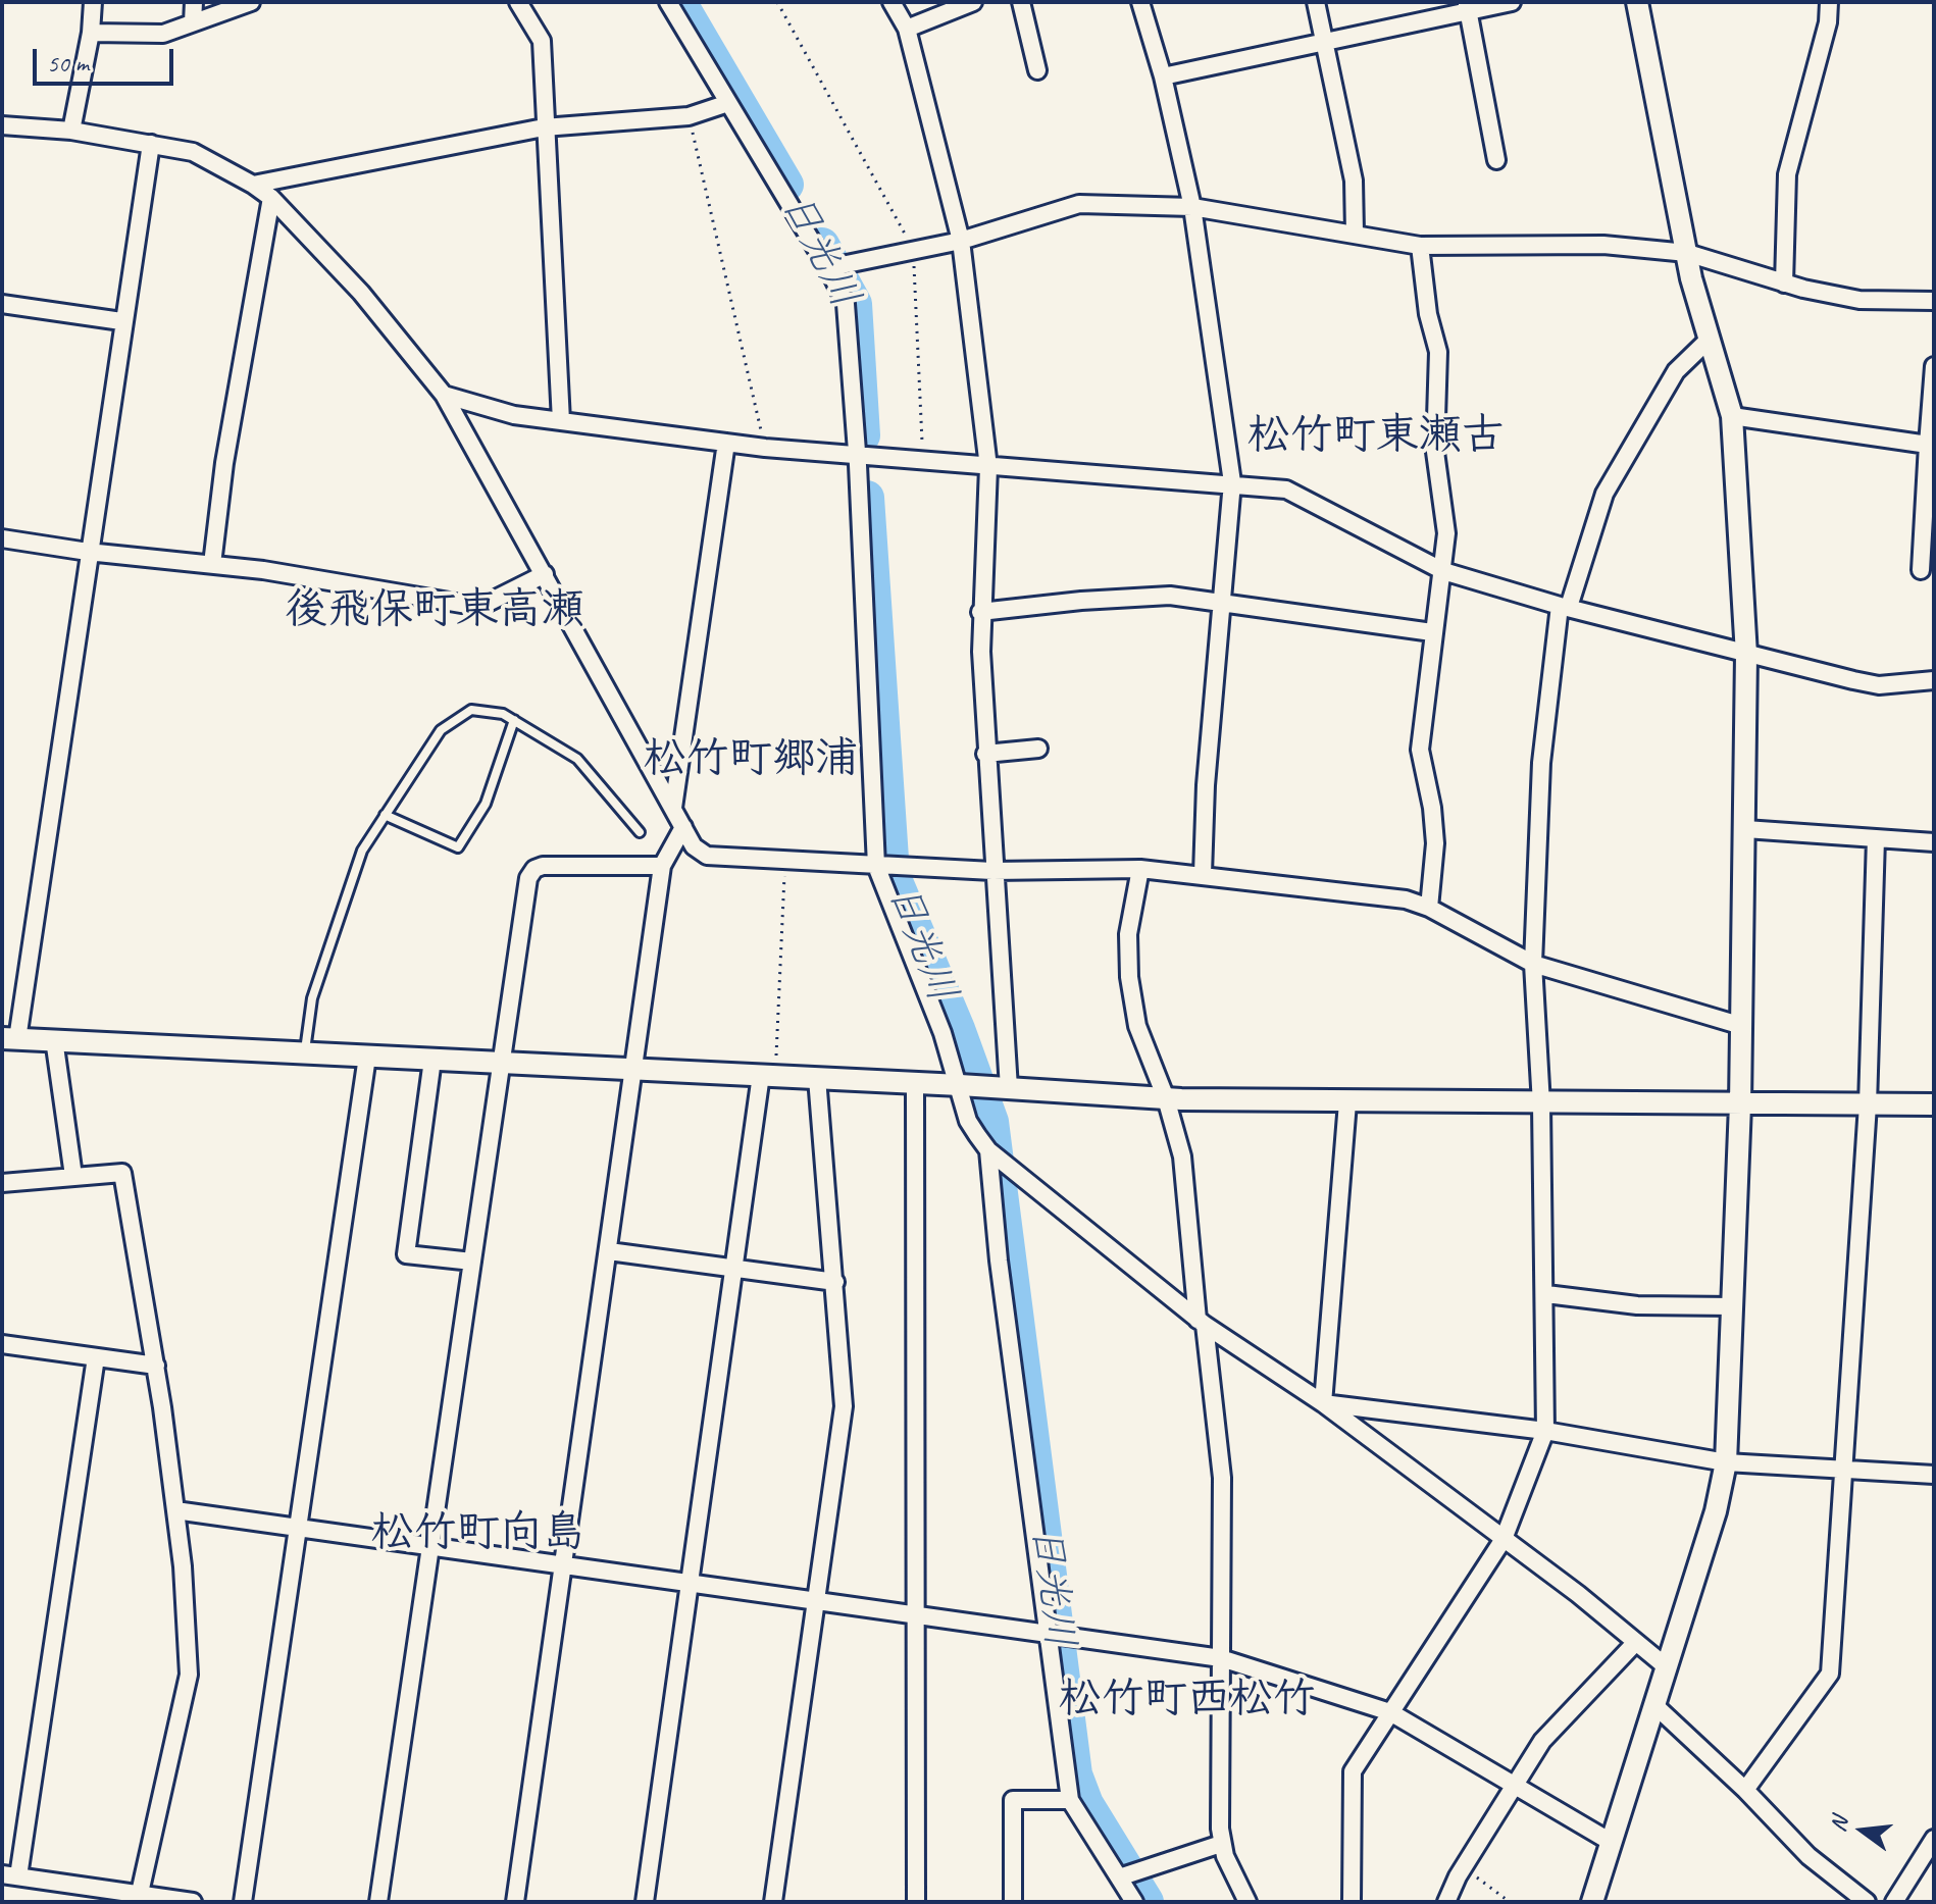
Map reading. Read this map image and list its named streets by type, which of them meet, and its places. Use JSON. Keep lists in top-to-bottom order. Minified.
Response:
{"districts":["松竹町東瀬古","後飛保町東高瀬","松竹町郷浦","松竹町向島","松竹町西松竹"],"water":["日光川"],"scale_bar":"50 m","north":"left"}
